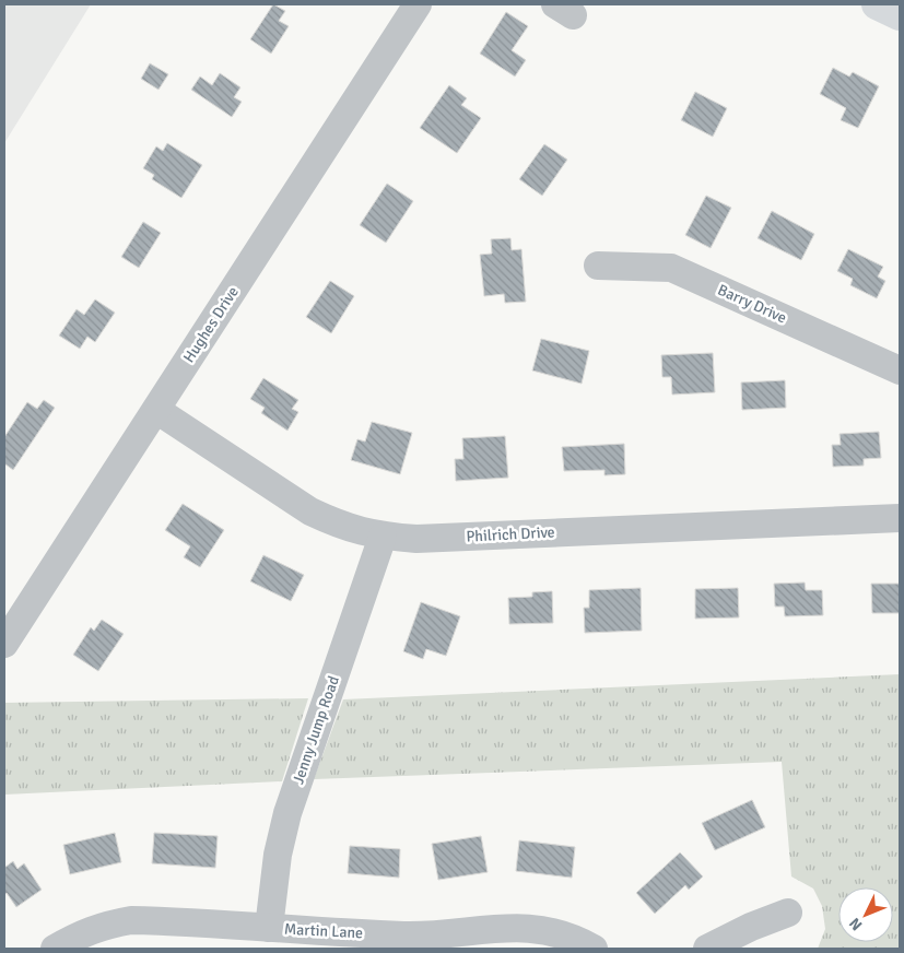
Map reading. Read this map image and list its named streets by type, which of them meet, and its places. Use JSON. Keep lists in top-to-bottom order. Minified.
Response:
{"streets":{"street":["Barry Drive","Hughes Drive","Philrich Drive","Jenny Jump Road","Martin Lane"]},"crossings":[["Hughes Drive","Philrich Drive"],["Philrich Drive","Jenny Jump Road"],["Jenny Jump Road","Martin Lane"]],"north":"bottom left"}
